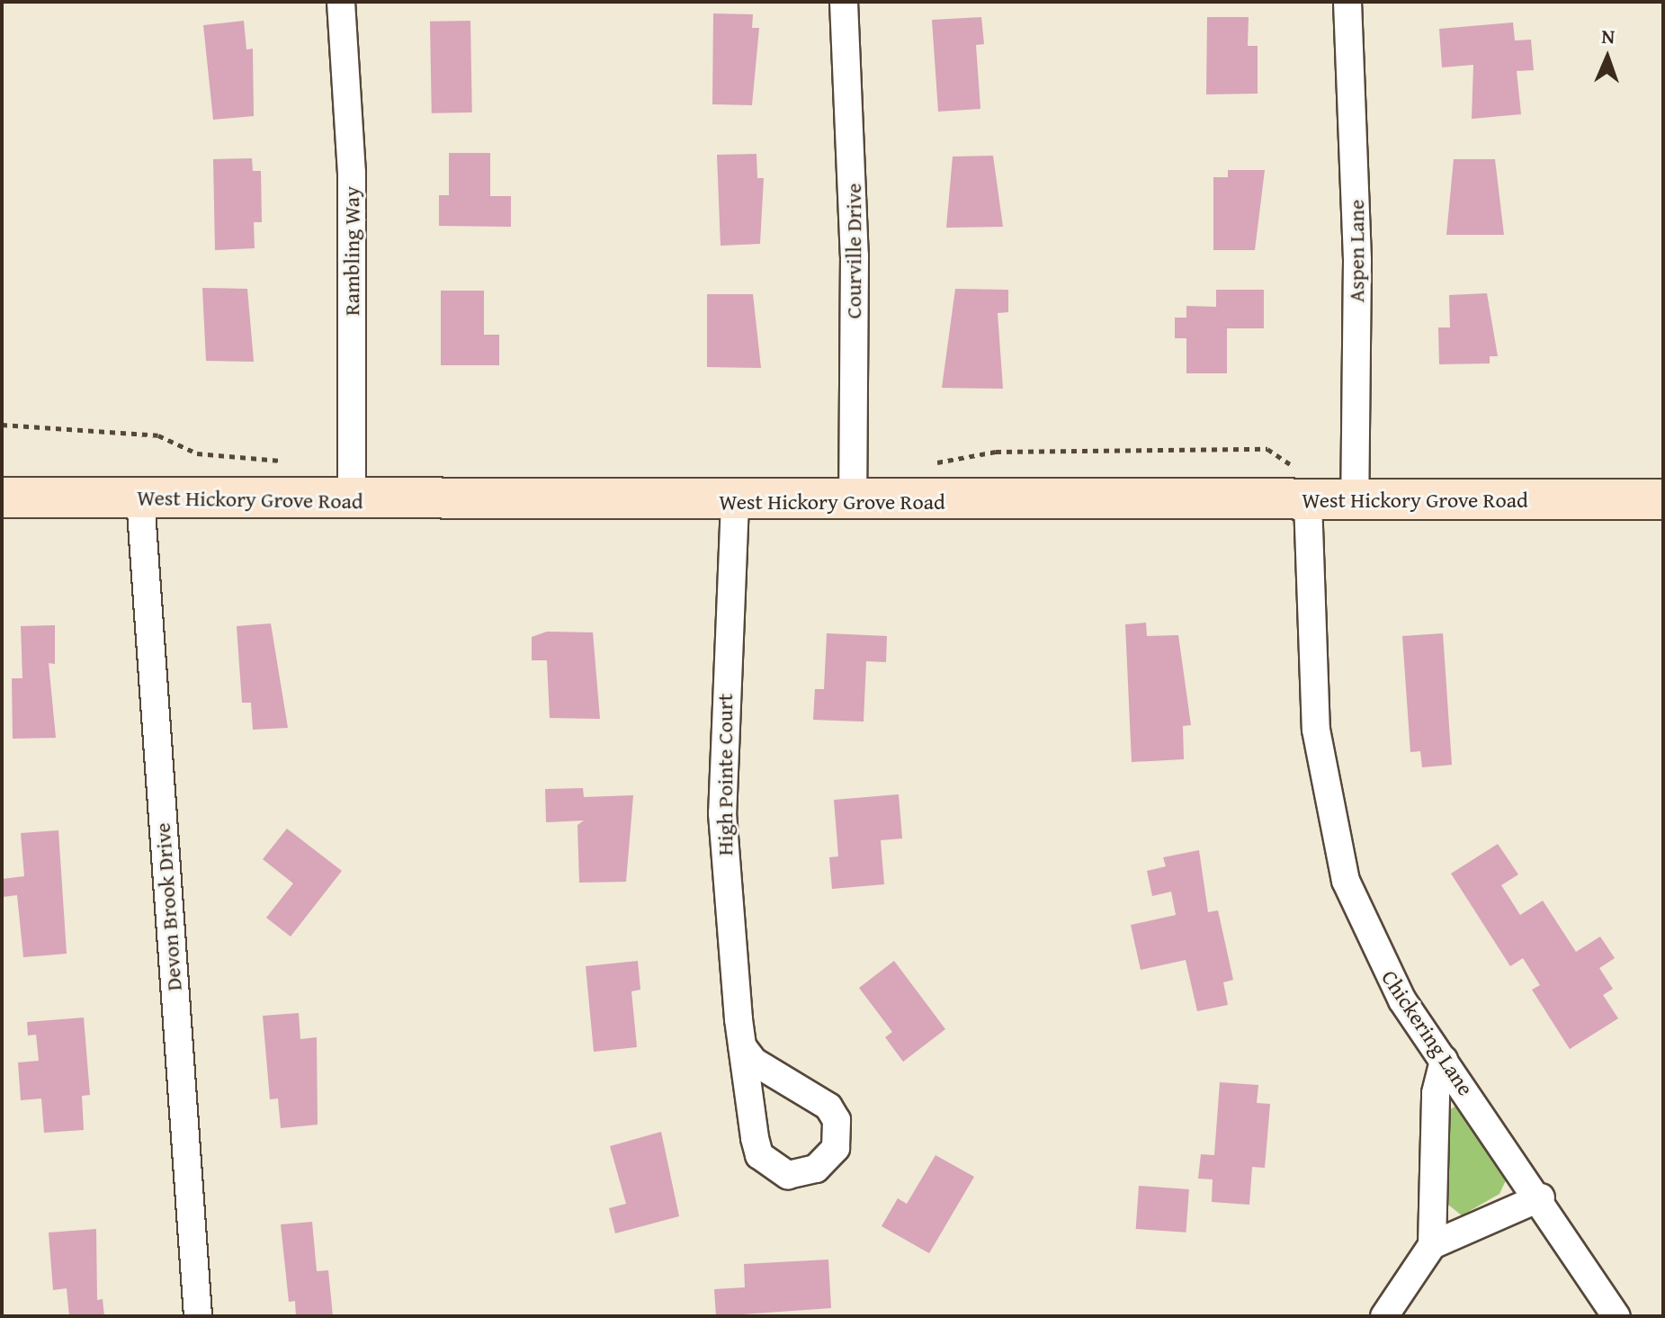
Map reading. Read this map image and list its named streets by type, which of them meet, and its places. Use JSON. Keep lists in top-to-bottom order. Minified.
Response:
{"streets":{"street":["Rambling Way","Courville Drive","Aspen Lane","West Hickory Grove Road","High Pointe Court","Devon Brook Drive","Chickering Lane"]},"crossings":[["Rambling Way","West Hickory Grove Road"],["Courville Drive","West Hickory Grove Road"],["Aspen Lane","West Hickory Grove Road"],["West Hickory Grove Road","High Pointe Court"],["West Hickory Grove Road","Devon Brook Drive"],["West Hickory Grove Road","Chickering Lane"]],"north":"top"}
